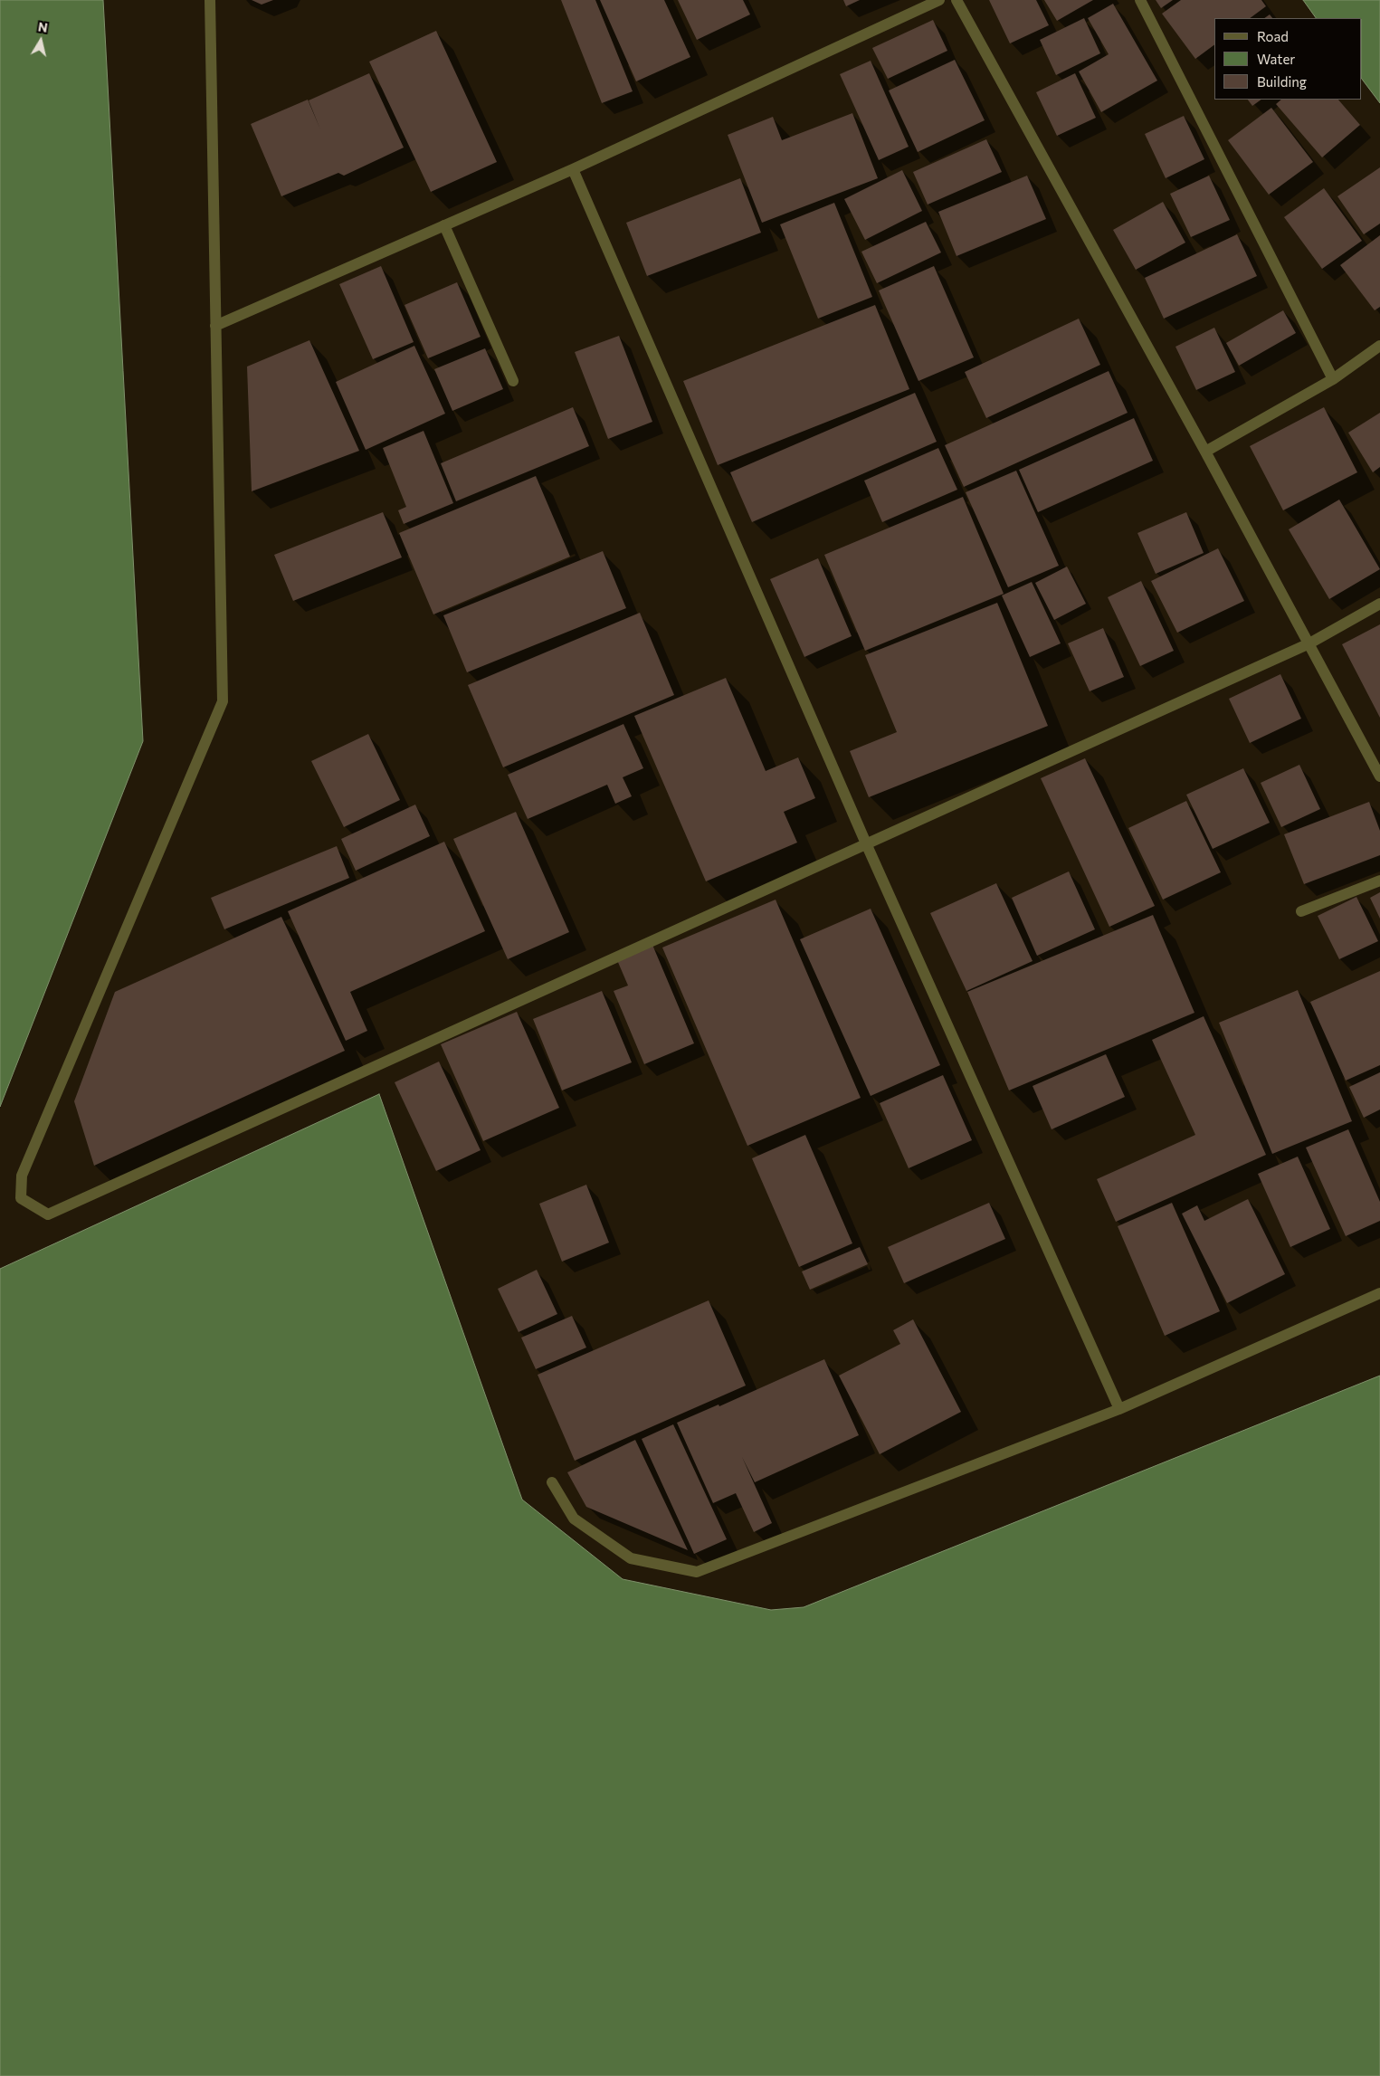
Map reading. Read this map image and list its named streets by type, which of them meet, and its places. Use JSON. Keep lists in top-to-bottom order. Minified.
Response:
{"legend":["Road","Water","Building"],"north":"top"}
